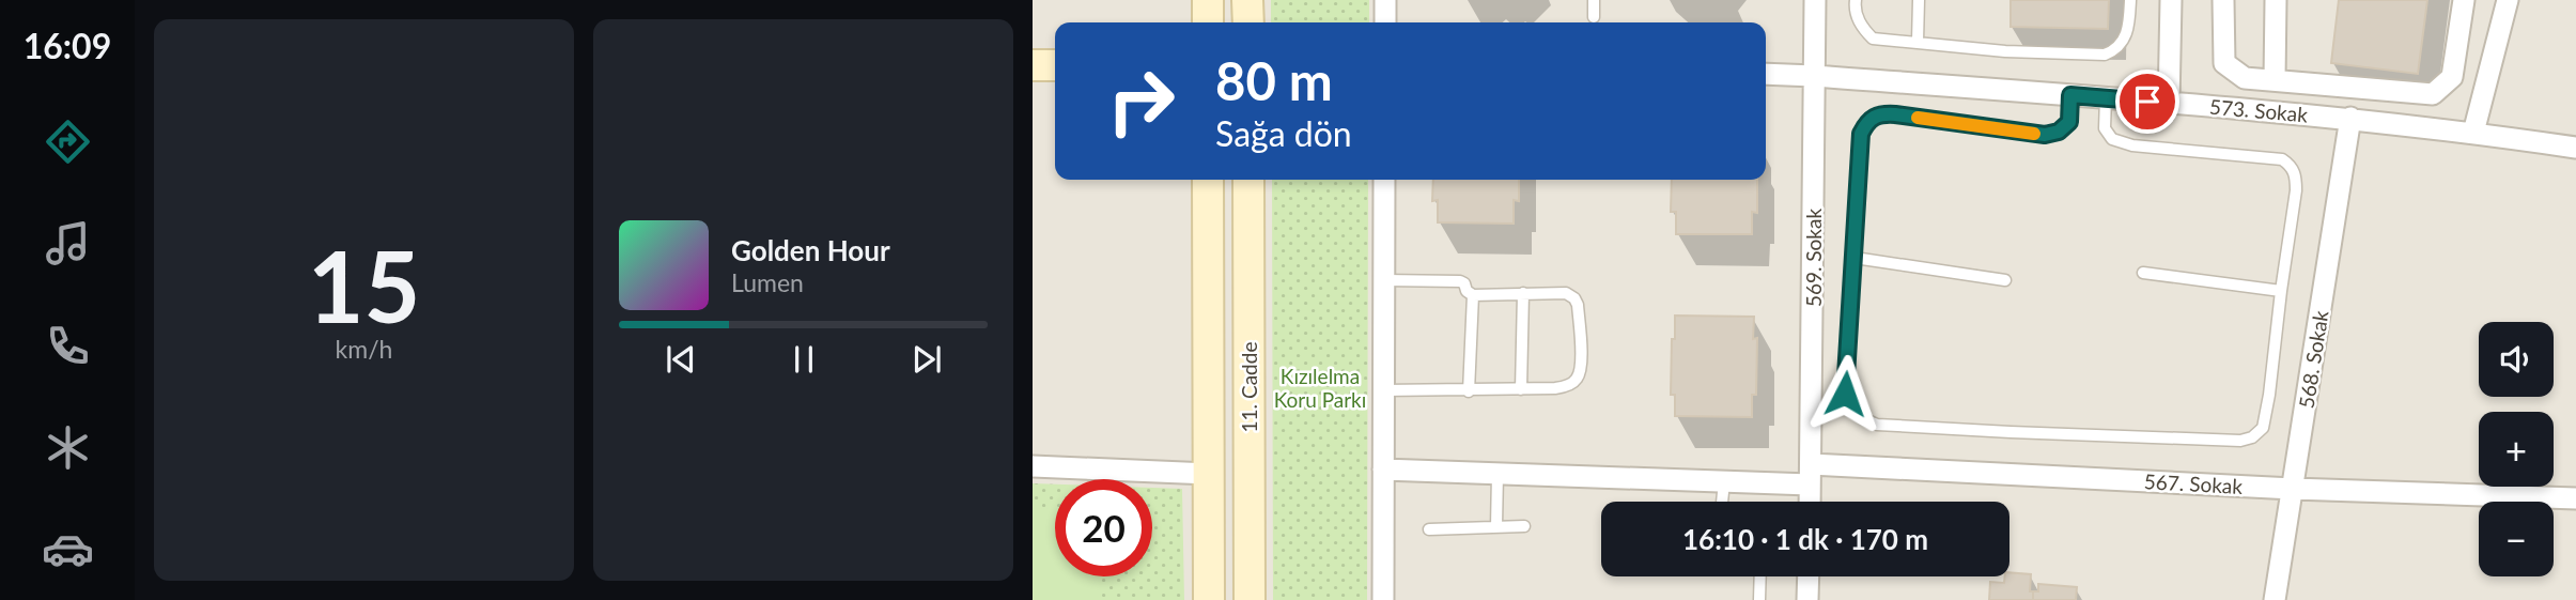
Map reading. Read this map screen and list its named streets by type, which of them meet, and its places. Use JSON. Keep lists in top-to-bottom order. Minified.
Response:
{"streets":{"main road":["11. Cadde"],"street":["573. Sokak","569. Sokak","568. Sokak","567. Sokak"]},"crossings":[["573. Sokak","569. Sokak"],["573. Sokak","568. Sokak"],["569. Sokak","567. Sokak"],["568. Sokak","567. Sokak"]],"parks":["Kızılelma Koru Parkı"],"page":{"tabs":"16:09","tile":["15","km/h"],"turn":["80 m","Sağa dön"],"song":["Golden Hour","Lumen"],"map_buttons":["+","−"],"limit":"20","trip":"16:10 · 1 dk · 170 m"}}
